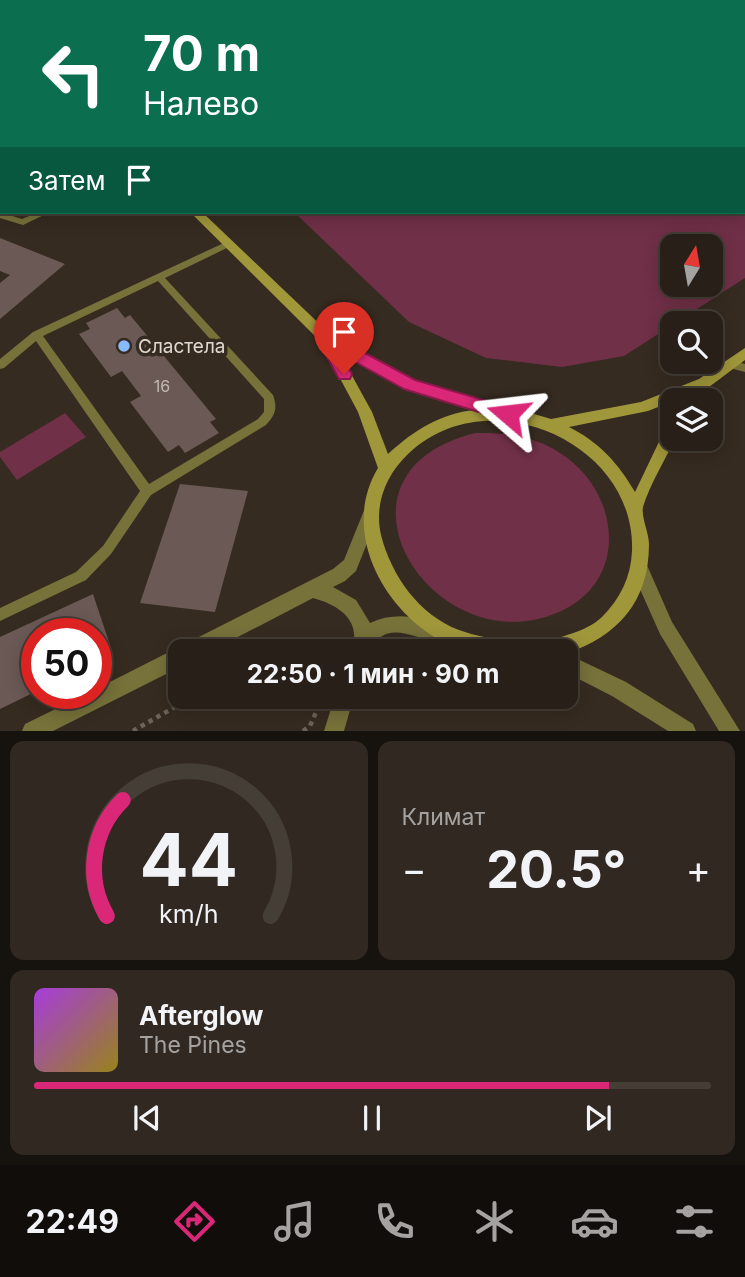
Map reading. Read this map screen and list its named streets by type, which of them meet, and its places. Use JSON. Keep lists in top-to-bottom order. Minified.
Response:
{"places":["Сластела"],"house_numbers":["16"],"north":"top","page":{"turn":["70 m","Налево"],"then":"Затем","limit":"50","trip":"22:50 · 1 мин · 90 m","tile":"Климат","heat":["−","20.5°","+"],"song":["Afterglow","The Pines"],"tabs":"22:49","gauge":["44","km/h"]}}
